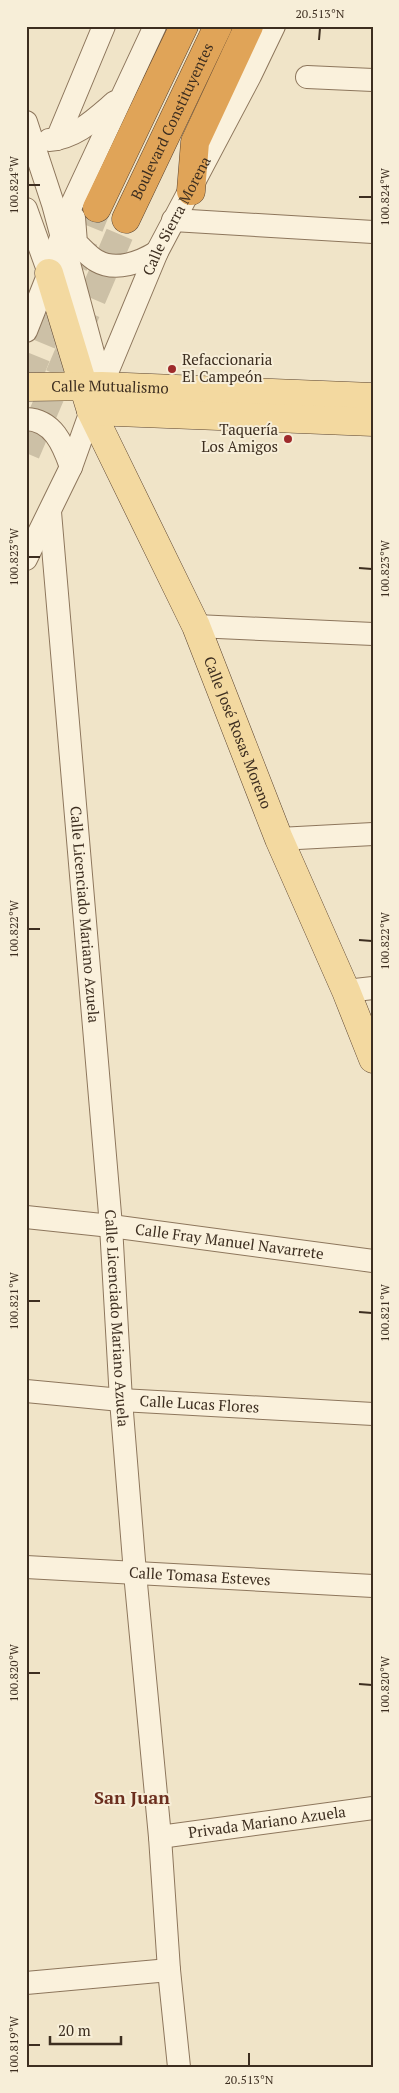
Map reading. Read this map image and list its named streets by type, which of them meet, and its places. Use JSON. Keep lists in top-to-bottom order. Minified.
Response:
{"streets":{"highway":["Boulevard Constituyentes"],"main road":["Calle Mutualismo","Calle José Rosas Moreno"],"street":["Calle Sierra Morena","Calle Licenciado Mariano Azuela","Calle Fray Manuel Navarrete","Calle Lucas Flores","Calle Tomasa Esteves","Privada Mariano Azuela"]},"crossings":[["Calle Sierra Morena","Calle Mutualismo"],["Calle Sierra Morena","Calle José Rosas Moreno"],["Calle Sierra Morena","Calle Licenciado Mariano Azuela"],["Calle Mutualismo","Calle José Rosas Moreno"],["Calle Licenciado Mariano Azuela","Calle Fray Manuel Navarrete"],["Calle Licenciado Mariano Azuela","Calle Lucas Flores"],["Calle Licenciado Mariano Azuela","Calle Tomasa Esteves"],["Calle Licenciado Mariano Azuela","Privada Mariano Azuela"]],"districts":["San Juan"],"places":["Refaccionaria El Campeón","Taquería Los Amigos"],"scale_bar":"20 m","coordinates":["20.513°N","100.824°W","100.823°W","100.822°W","100.821°W","100.820°W","100.819°W"]}
